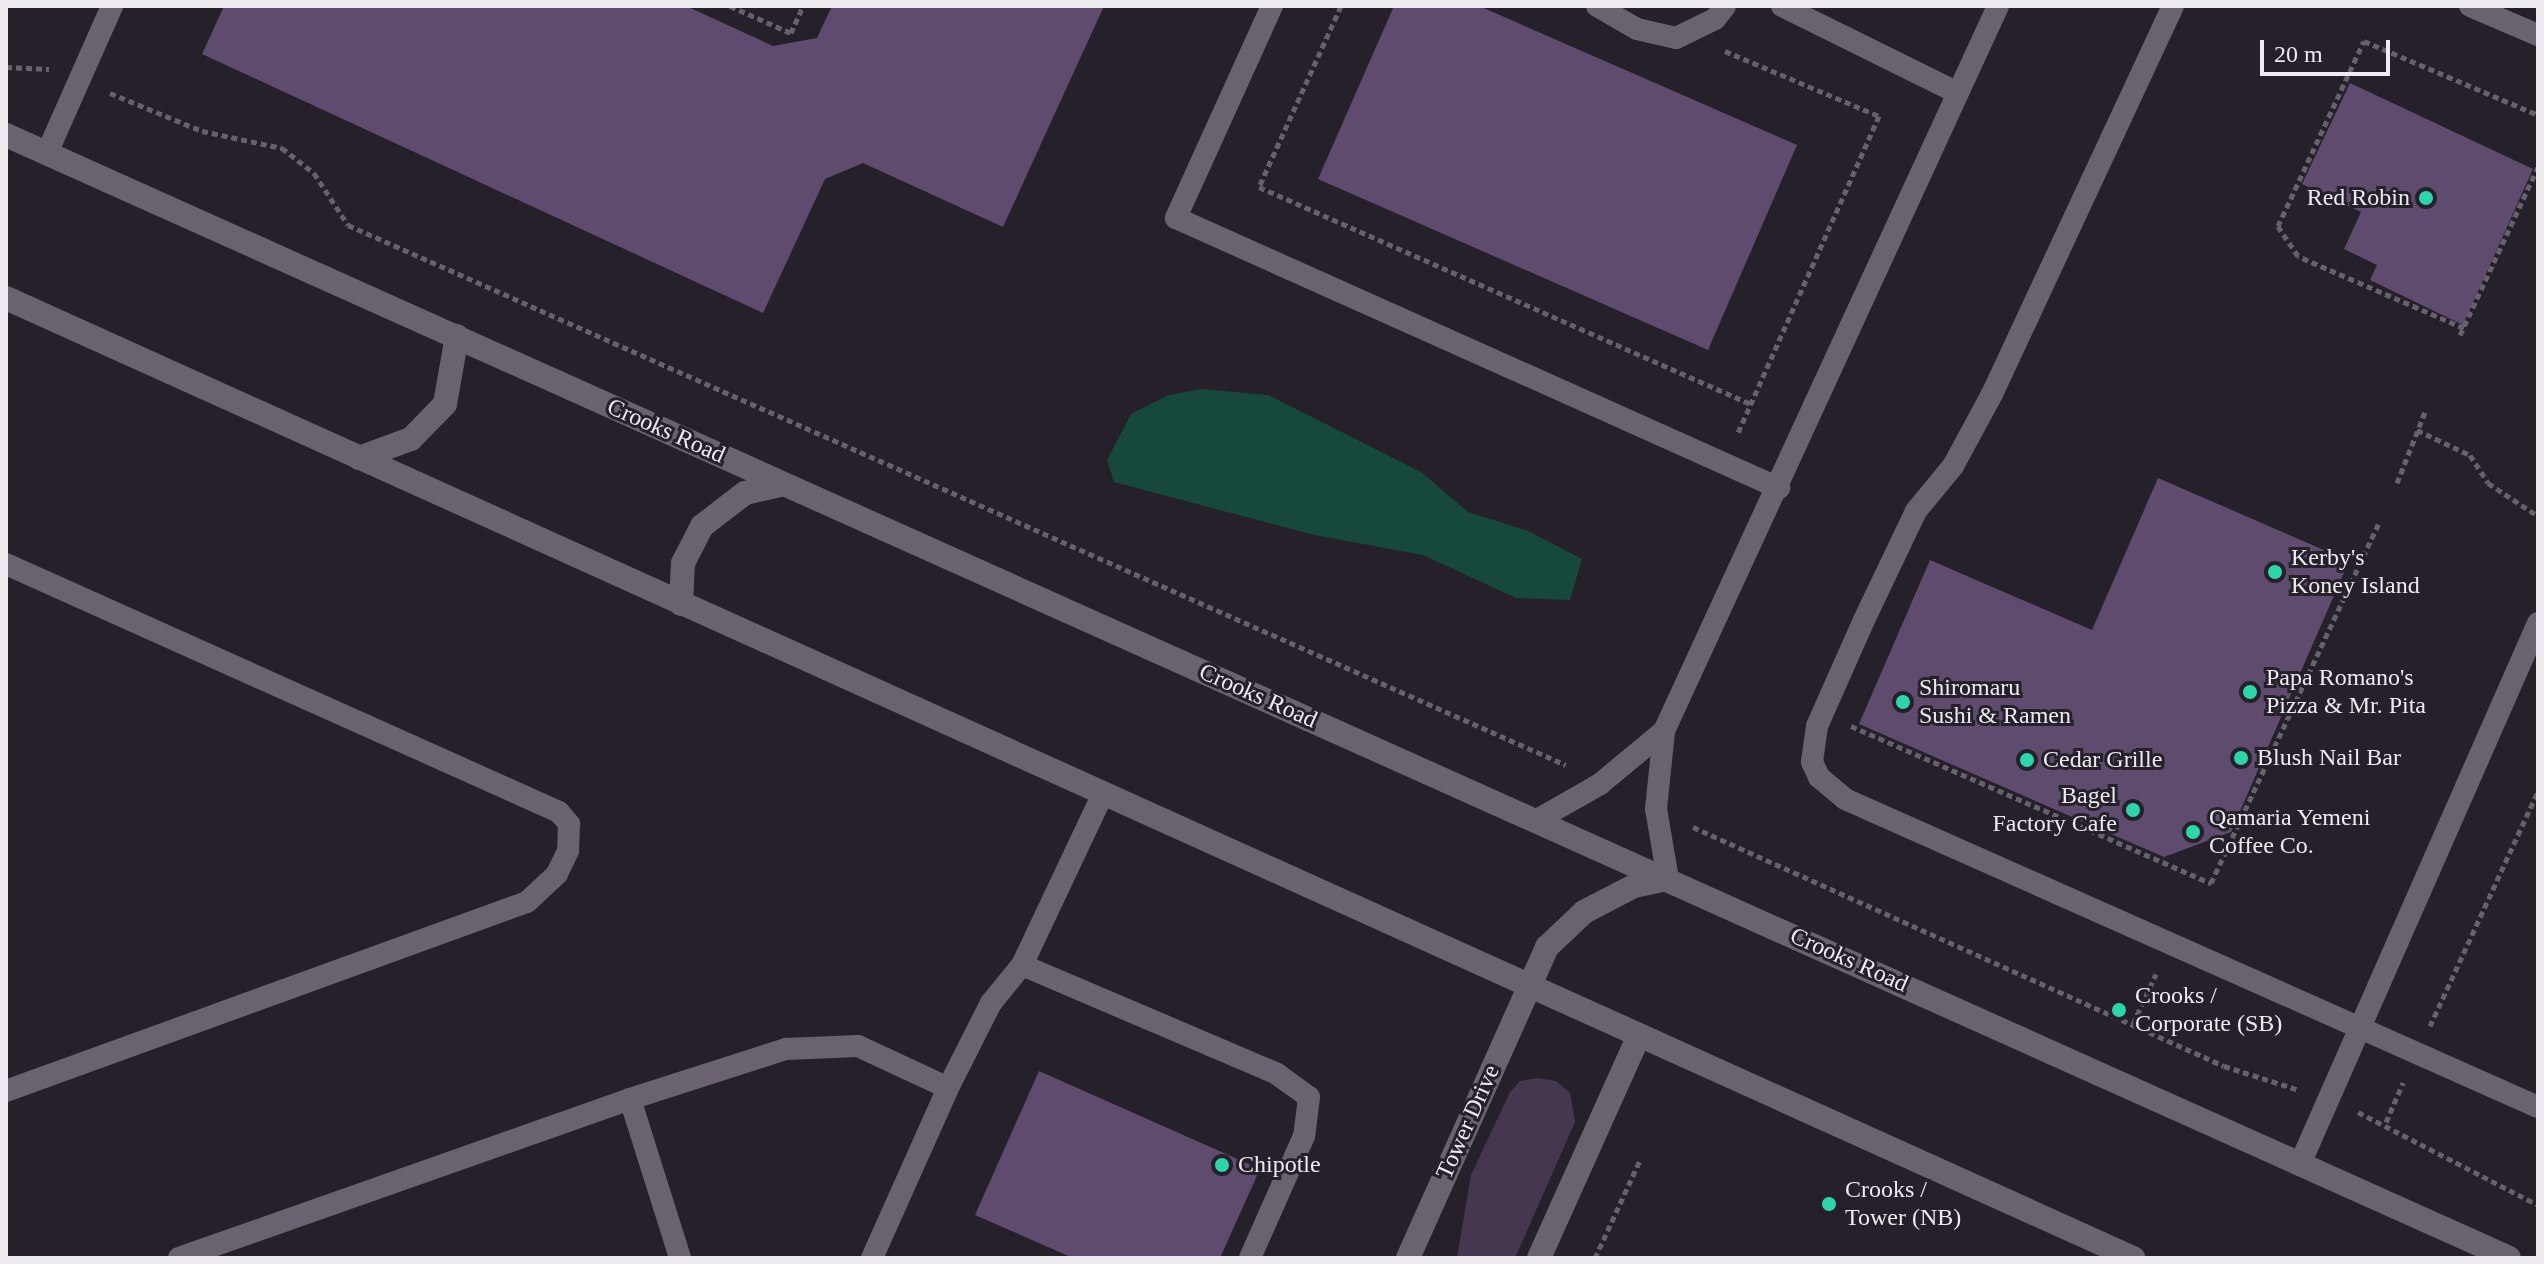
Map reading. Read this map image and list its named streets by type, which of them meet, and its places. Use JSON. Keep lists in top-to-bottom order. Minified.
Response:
{"streets":{"main road":["Crooks Road","Tower Drive"]},"crossings":[["Crooks Road","Tower Drive"]],"places":["Red Robin","Kerby's Koney Island","Papa Romano's Pizza & Mr. Pita","Shiromaru Sushi & Ramen","Blush Nail Bar","Cedar Grille","Bagel Factory Cafe","Qamaria Yemeni Coffee Co.","Crooks / Corporate (SB)","Chipotle","Crooks / Tower (NB)"],"scale_bar":"20 m"}
